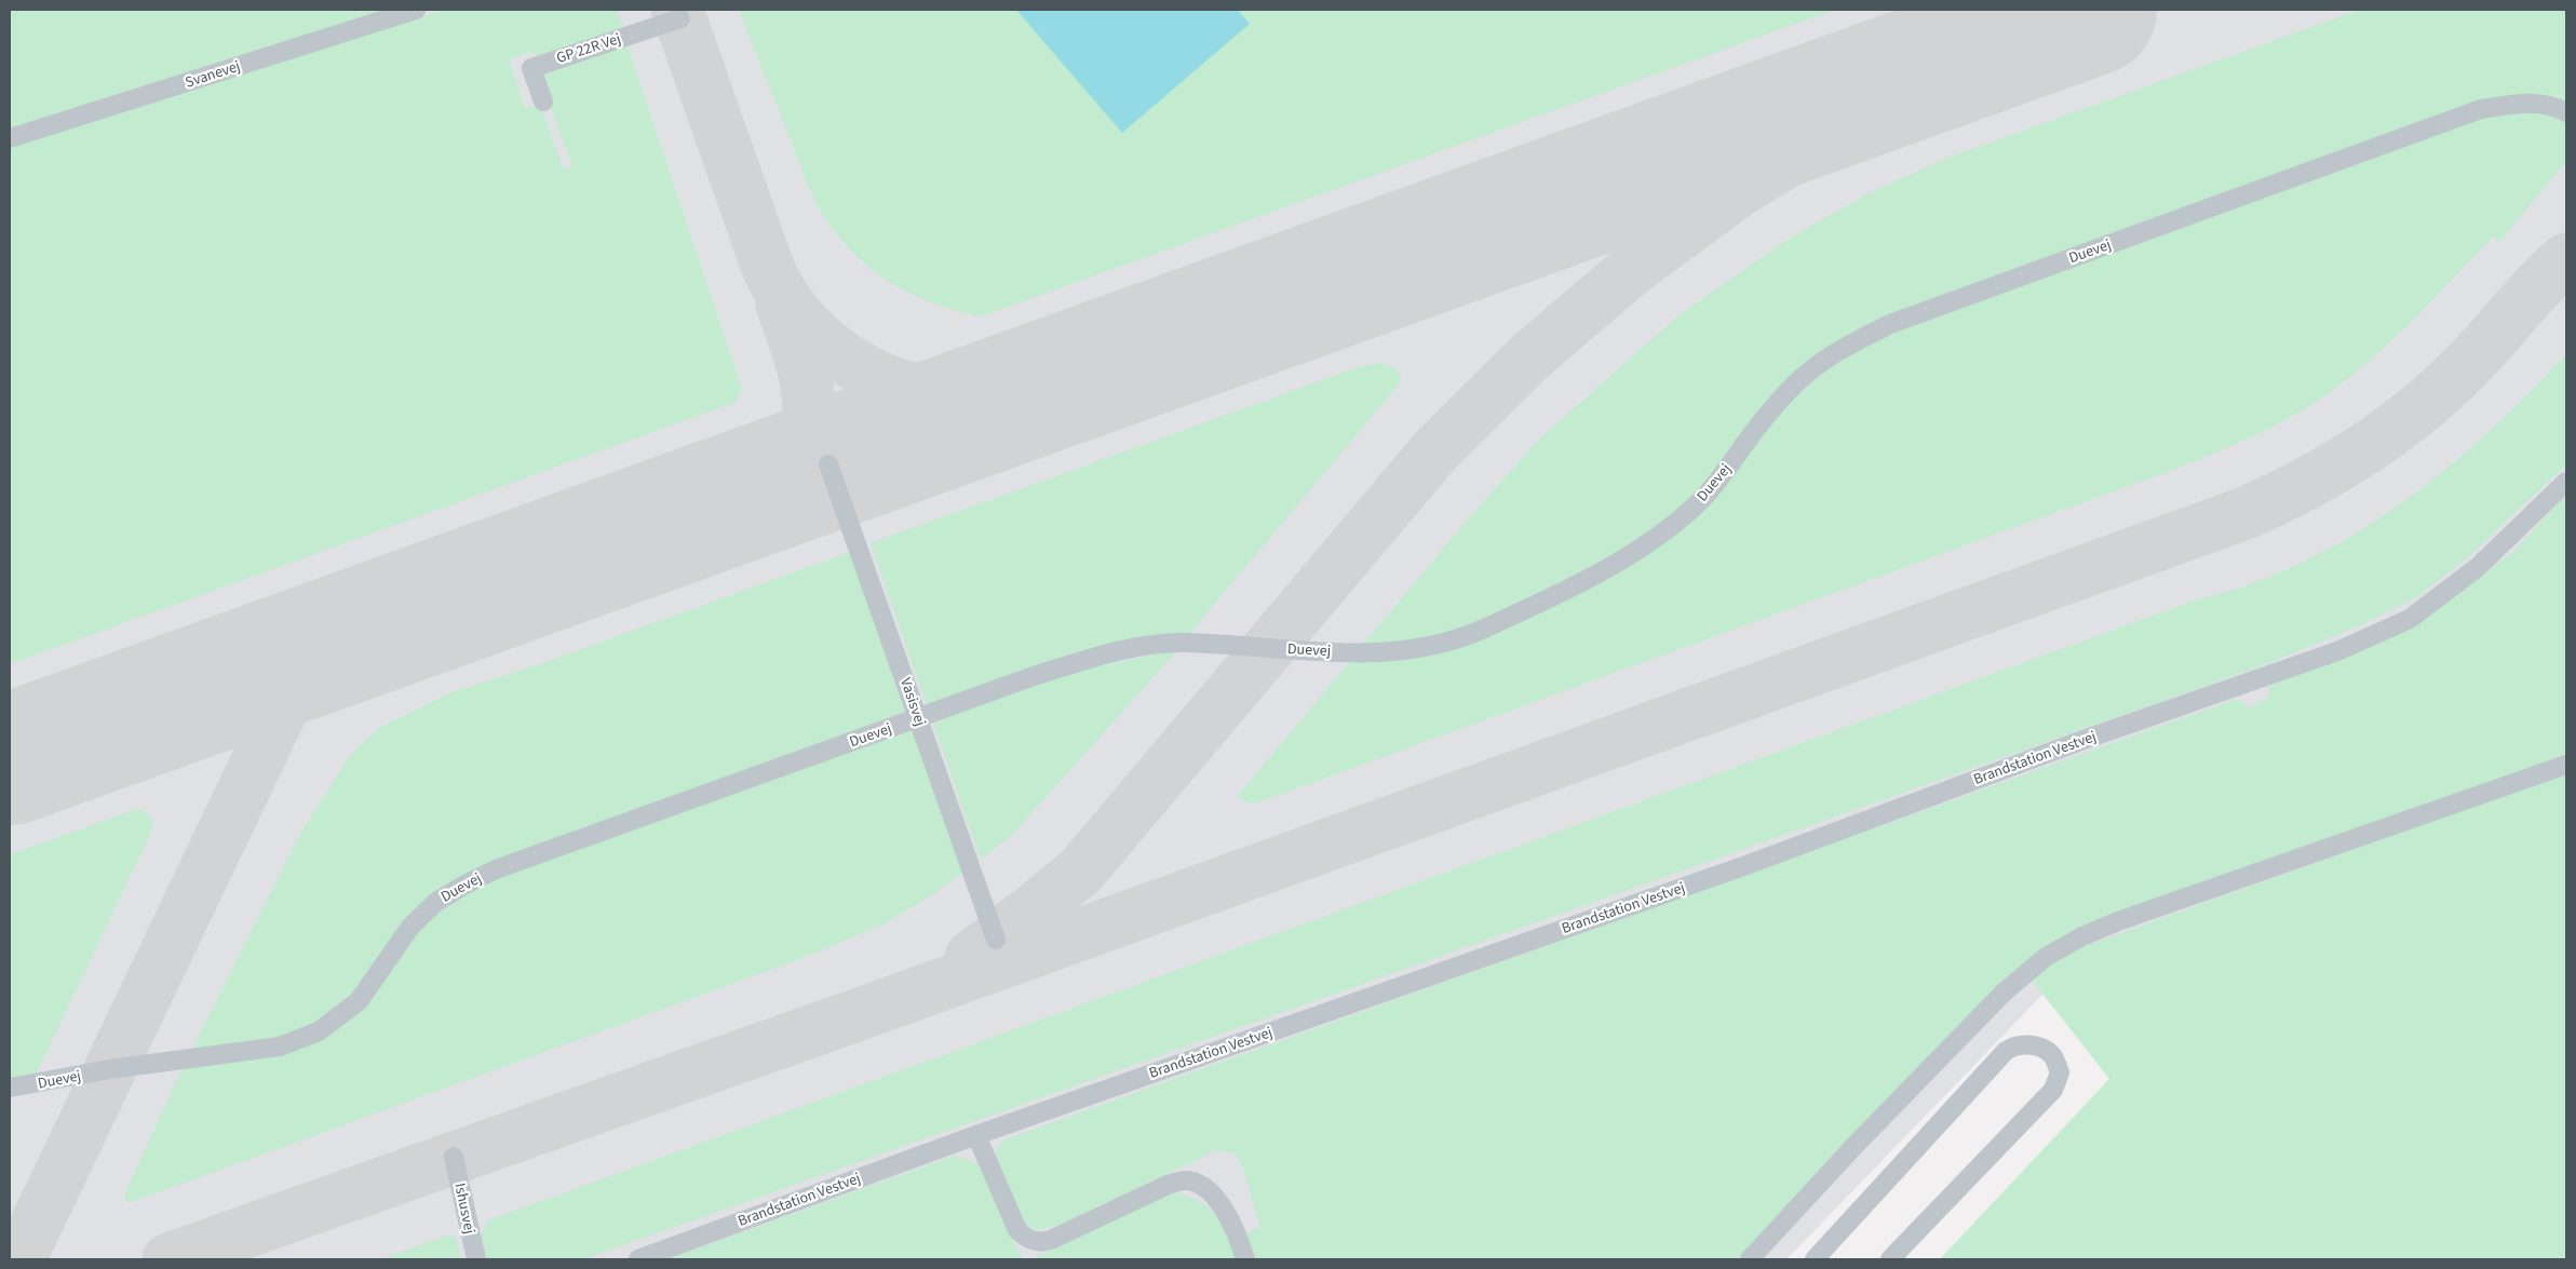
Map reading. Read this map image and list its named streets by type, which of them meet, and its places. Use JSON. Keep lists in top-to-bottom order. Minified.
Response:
{"streets":{"lane":["GP 22R Vej","Svanevej","Duevej","Vasisvej","Brandstation Vestvej","Ishusvej"]},"crossings":[["Duevej","Vasisvej"]]}
